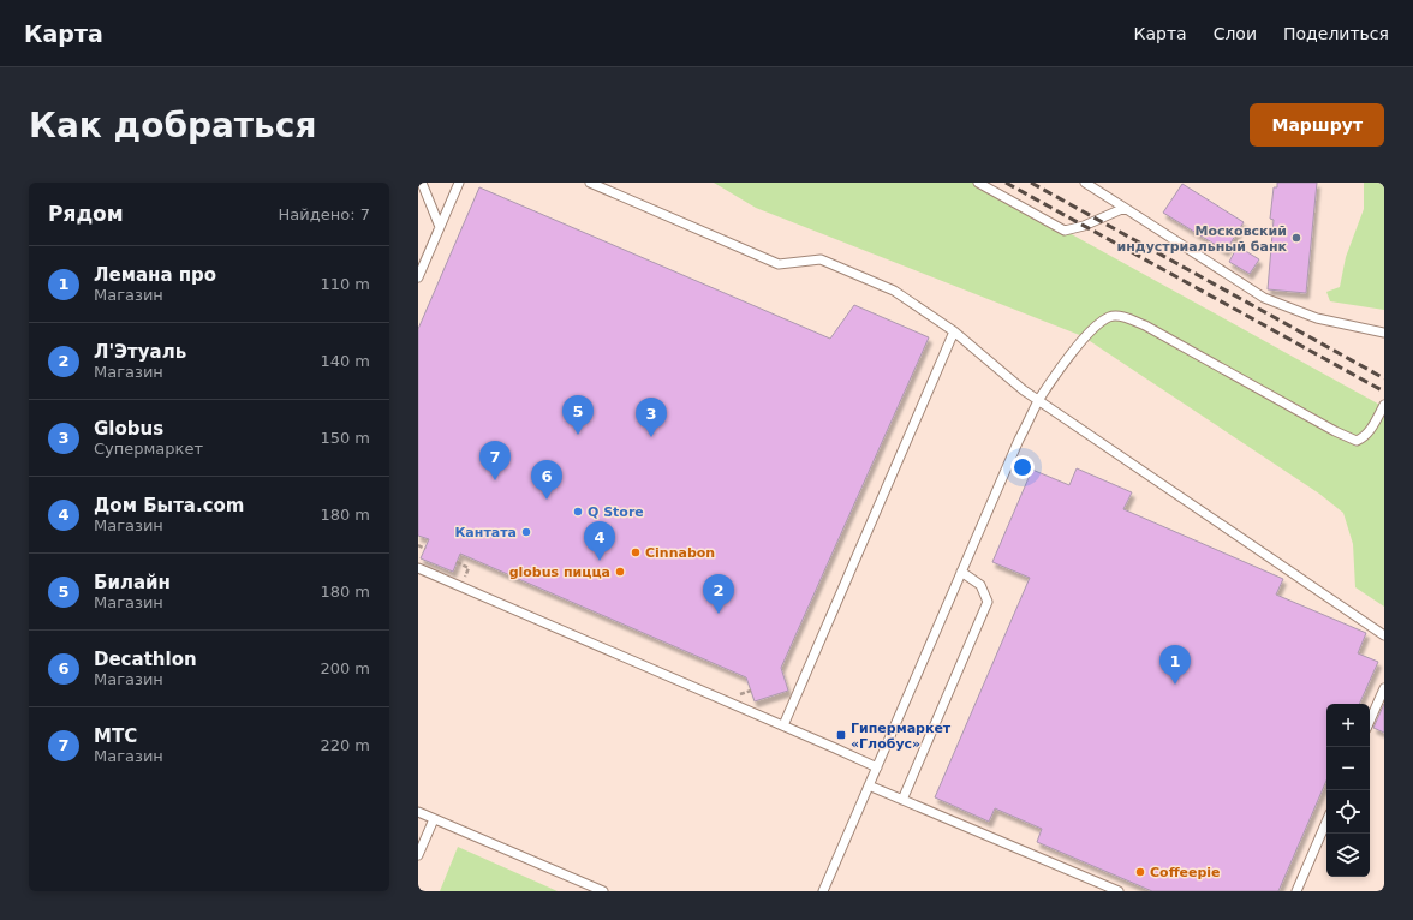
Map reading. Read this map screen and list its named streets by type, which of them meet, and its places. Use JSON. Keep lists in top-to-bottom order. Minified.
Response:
{"places":{"other":["Московский индустриальный банк","Q Store","Кантата","Cinnabon","globus пицца","Coffeepie"],"transit":["Гипермаркет «Глобус»"]},"page":{"header":"Карта","nav":["Карта","Слои","Поделиться"],"buttons":"Маршрут","title":"Как добраться","heading":["Рядом","Найдено: 7"],"list":[{"mark":"1","name":"Лемана про","note":"Магазин","value":"110 m"},{"mark":"2","name":"Л'Этуаль","note":"Магазин","value":"140 m"},{"mark":"3","name":"Globus","note":"Супермаркет","value":"150 m"},{"mark":"4","name":"Дом Быта.com","note":"Магазин","value":"180 m"},{"mark":"5","name":"Билайн","note":"Магазин","value":"180 m"},{"mark":"6","name":"Deсathlon","note":"Магазин","value":"200 m"},{"mark":"7","name":"МТС","note":"Магазин","value":"220 m"}],"pins":["5","3","7","6","4","2","1"],"map_buttons":["+","−"]}}
